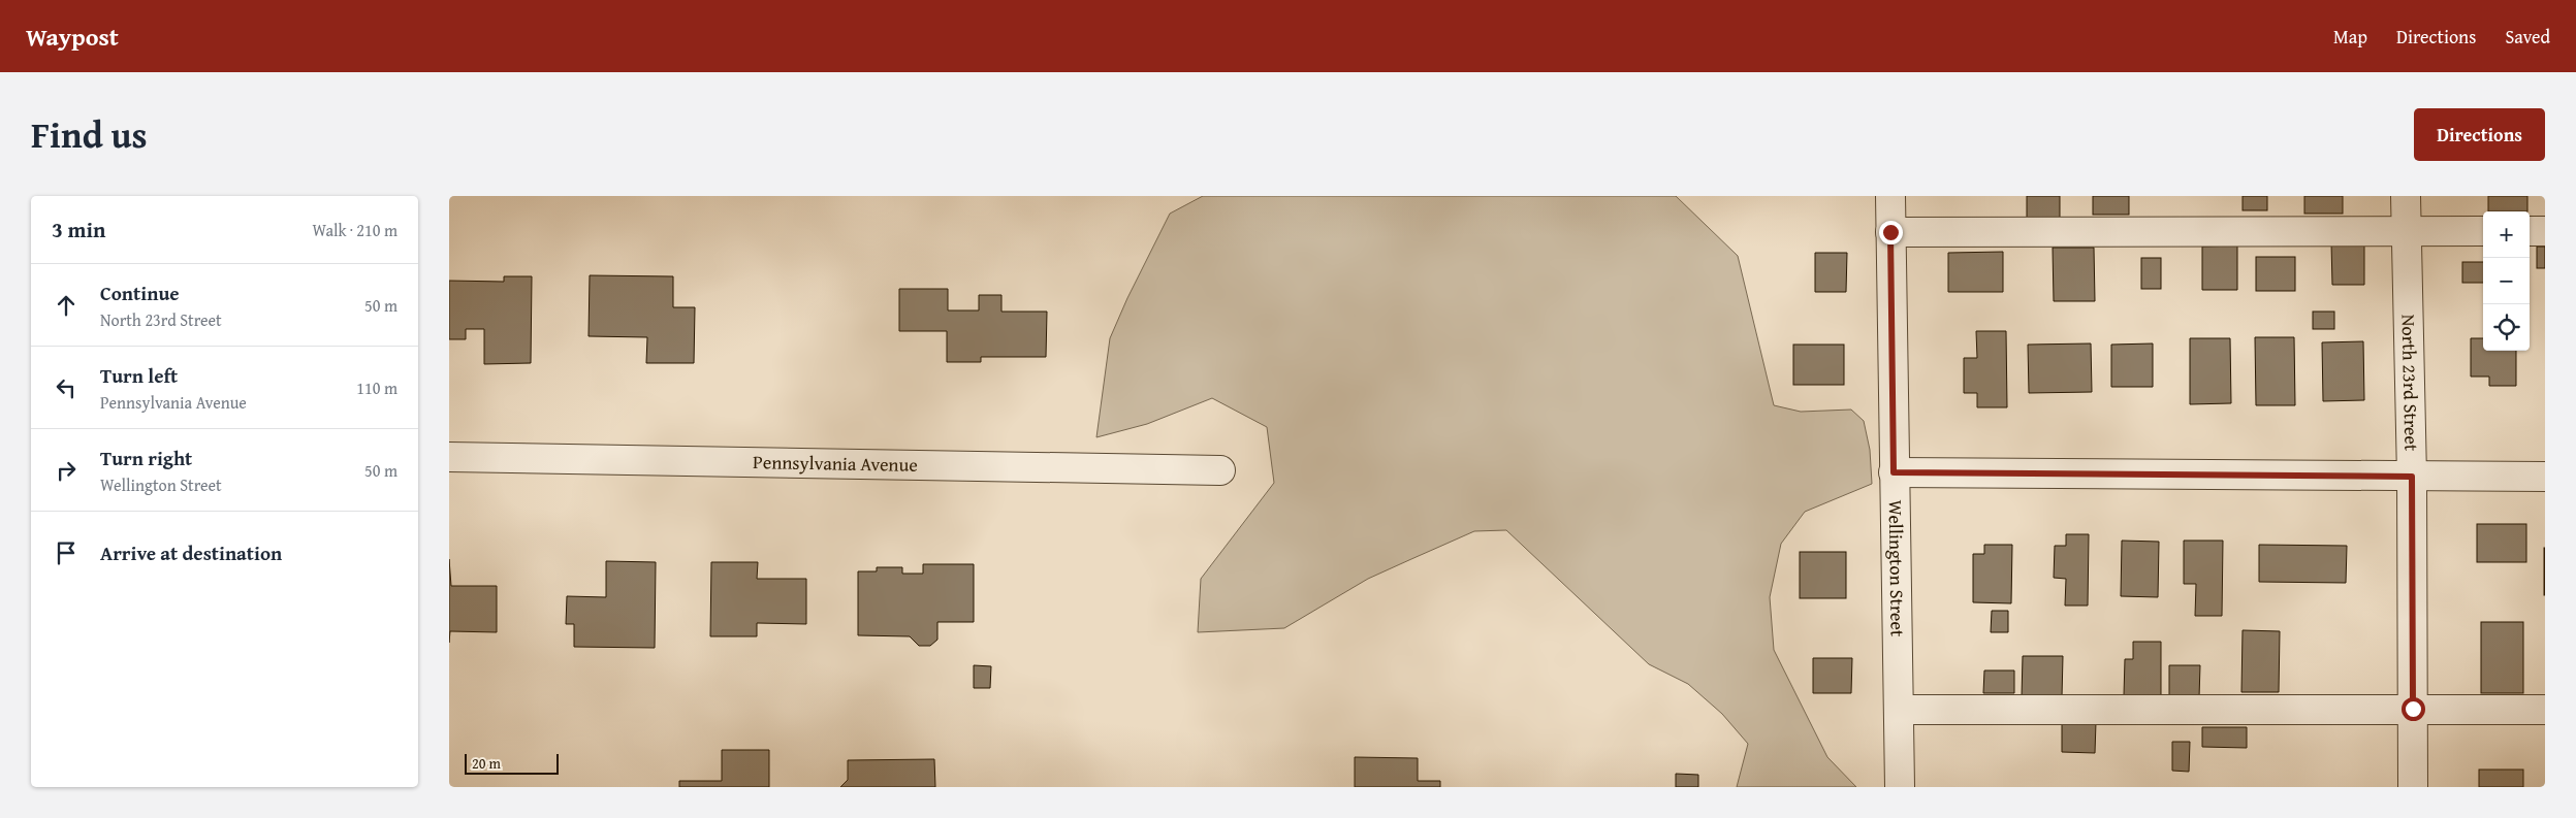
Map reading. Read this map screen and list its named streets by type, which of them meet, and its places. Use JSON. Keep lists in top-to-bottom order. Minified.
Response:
{"streets":{"street":["North 23rd Street","Pennsylvania Avenue","Wellington Street"]},"scale_bar":"20 m","page":{"header":"Waypost","nav":["Map","Directions","Saved"],"title":"Find us","buttons":"Directions","heading":["3 min","Walk · 210 m"],"map_buttons":["+","−"],"list":[["Continue","North 23rd Street","50 m"],["Turn left","Pennsylvania Avenue","110 m"],["Turn right","Wellington Street","50 m"],"Arrive at destination"],"scale":"20 m"}}
